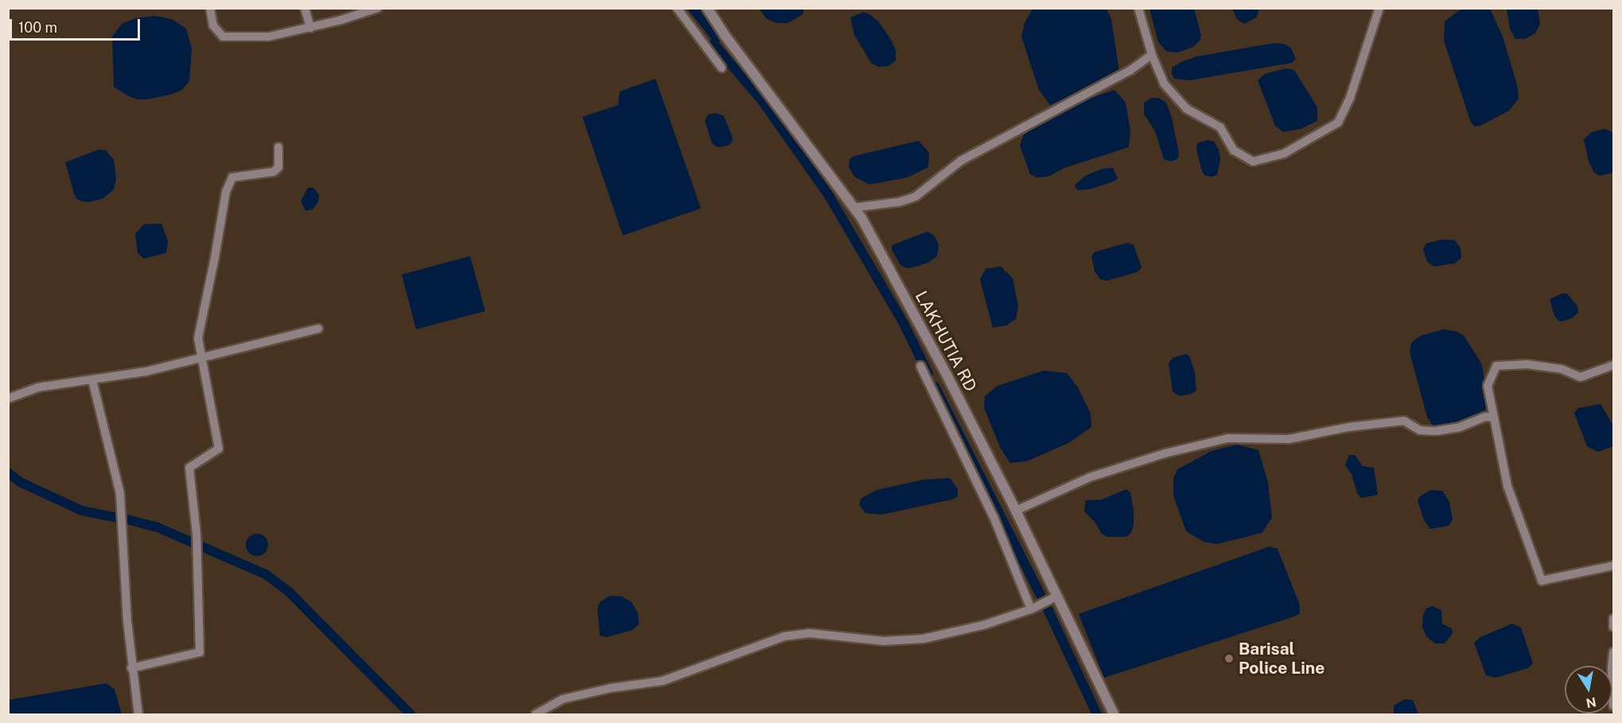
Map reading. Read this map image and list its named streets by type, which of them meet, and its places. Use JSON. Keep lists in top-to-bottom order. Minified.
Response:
{"streets":{"street":["LAKHUTIA RD"]},"places":["Barisal Police Line"],"scale_bar":"100 m","north":"bottom"}
